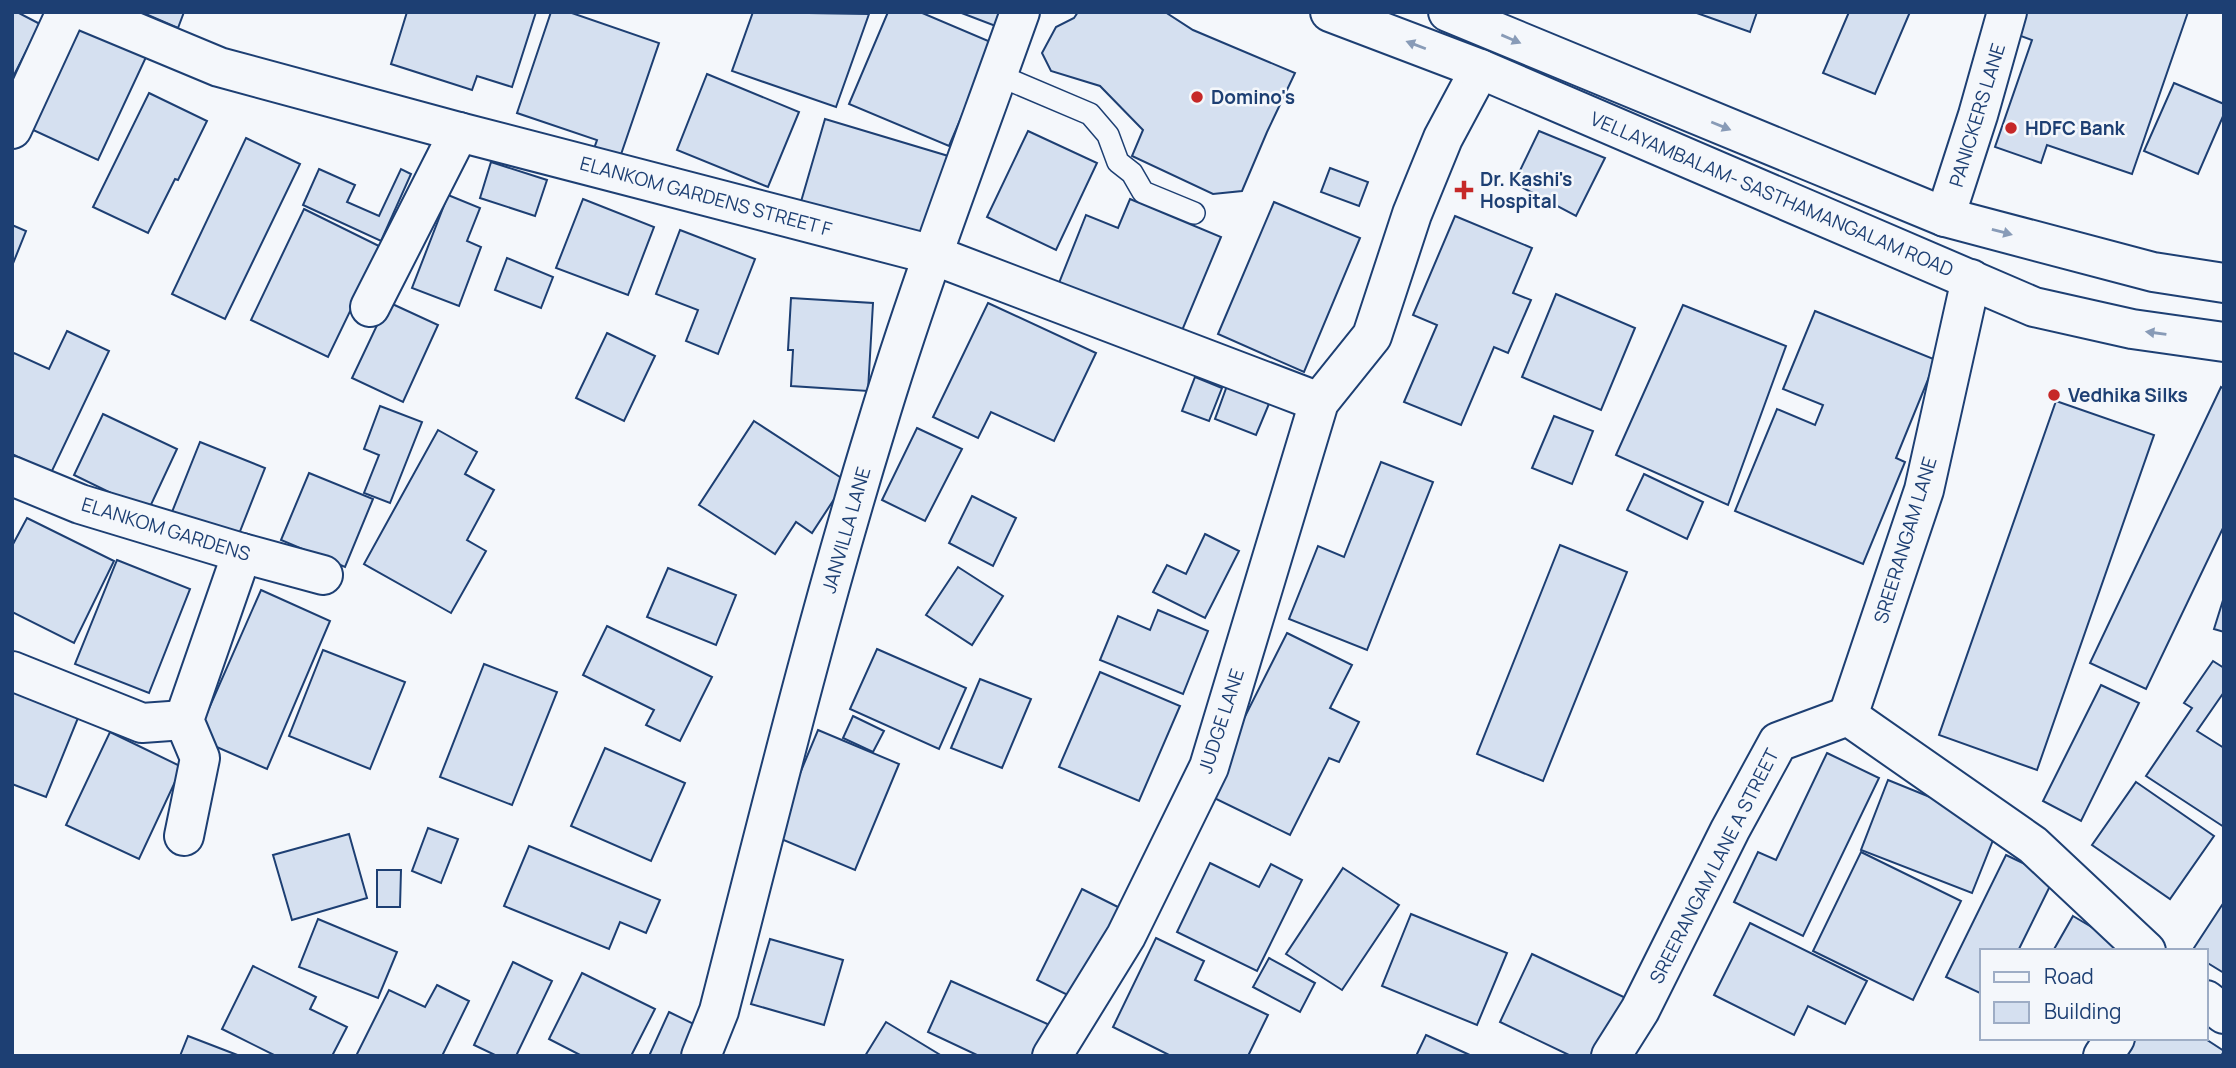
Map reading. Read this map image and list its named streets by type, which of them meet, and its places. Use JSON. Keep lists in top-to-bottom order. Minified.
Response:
{"streets":{"street":["PANICKERS LANE","VELLAYAMBALAM- SASTHAMANGALAM ROAD","ELANKOM GARDENS STREET F","ELANKOM GARDENS","JANVILLA LANE","SREERANGAM LANE","JUDGE LANE","SREERANGAM LANE A STREET"]},"crossings":[["VELLAYAMBALAM- SASTHAMANGALAM ROAD","SREERANGAM LANE"],["ELANKOM GARDENS STREET F","JANVILLA LANE"],["ELANKOM GARDENS STREET F","JUDGE LANE"],["SREERANGAM LANE","SREERANGAM LANE A STREET"]],"places":{"other":["Domino's","HDFC Bank","Vedhika Silks"],"health":["Dr. Kashi's Hospital"]},"legend":["Road","Building"]}
